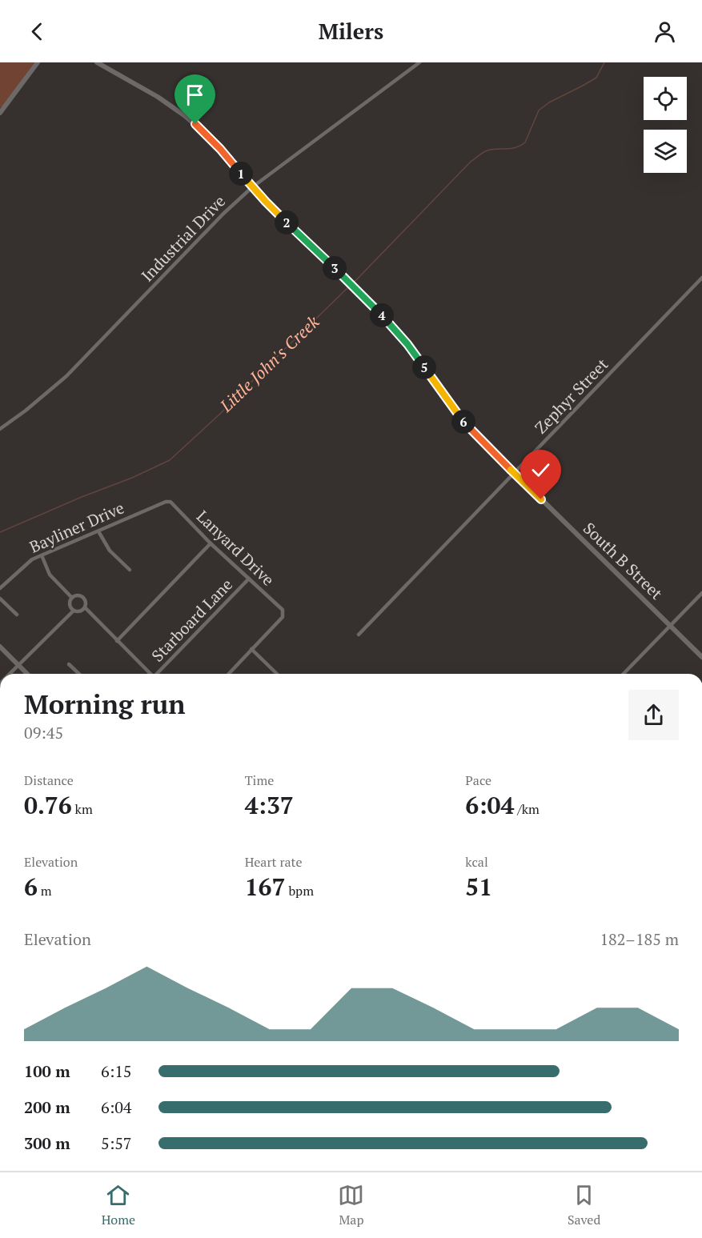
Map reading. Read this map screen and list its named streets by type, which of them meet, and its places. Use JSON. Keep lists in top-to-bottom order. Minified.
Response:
{"streets":{"street":["Industrial Drive","Zephyr Street","Bayliner Drive","Lanyard Drive","South B Street","Starboard Lane"]},"crossings":[["Industrial Drive","South B Street"],["Zephyr Street","South B Street"],["Bayliner Drive","Lanyard Drive"],["Lanyard Drive","Starboard Lane"]],"water":["Little John's Creek"],"page":{"header":"Milers","pins":["1","2","3","4","5","6"],"heading":["Morning run","09:45"],"stats":[["Distance","0.76 km"],["Time","4:37"],["Pace","6:04 /km"],["Elevation","6 m"],["Heart rate","167 bpm"],["kcal","51"]],"chart":["Elevation","182–185 m"],"list":[{"name":"100 m","note":"6:15"},{"name":"200 m","note":"6:04"},{"name":"300 m","note":"5:57"}],"tabs":["Home","Map","Saved"]}}
